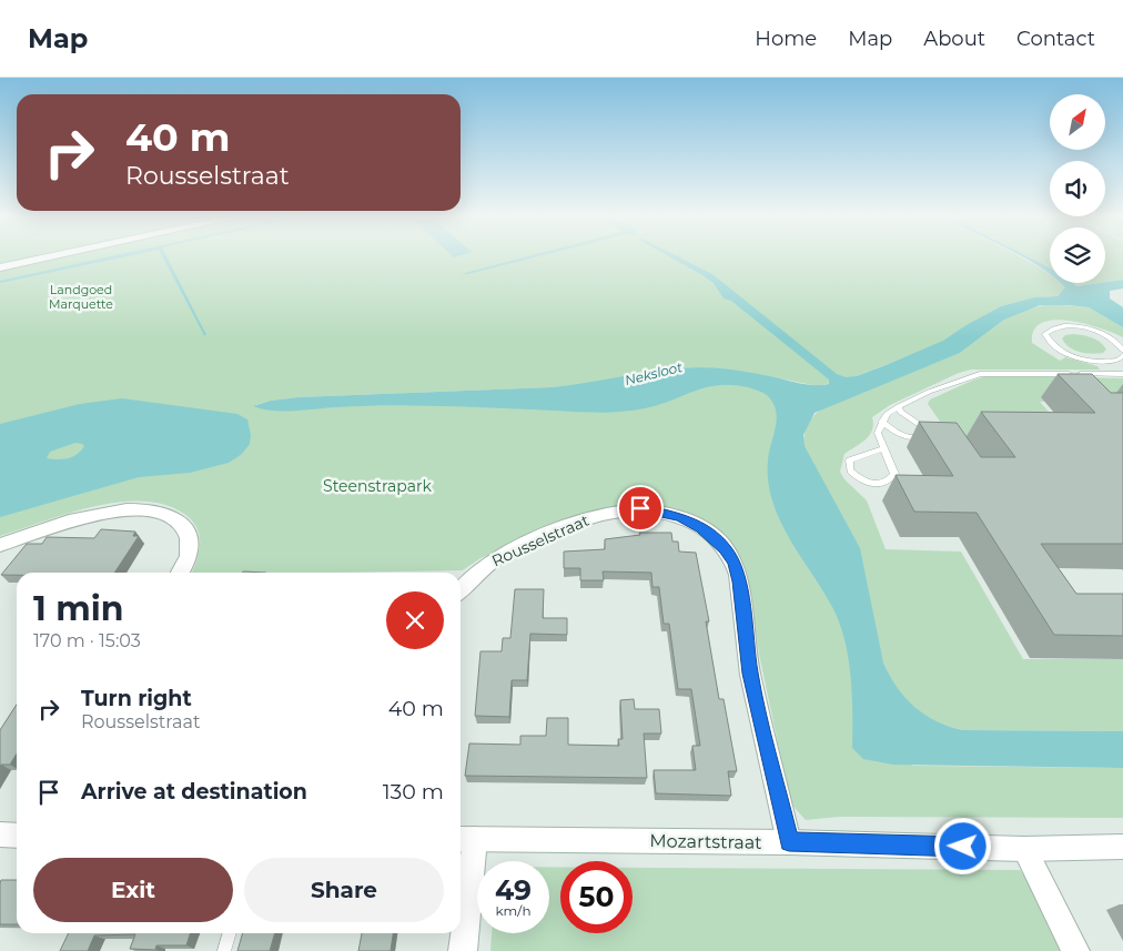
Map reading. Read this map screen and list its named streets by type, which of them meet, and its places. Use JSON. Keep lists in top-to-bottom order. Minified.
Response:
{"streets":{"street":["Rousselstraat","Mozartstraat"]},"crossings":[["Rousselstraat","Mozartstraat"]],"water":["Neksloot"],"parks":["Landgoed Marquette","Steenstrapark"],"north":"top right","page":{"header":"Map","nav":["Home","Map","About","Contact"],"turn":["40 m","Rousselstraat"],"heading":["1 min","170 m · 15:03"],"list":[{"name":"Turn right","note":"Rousselstraat","value":"40 m"},{"name":"Arrive at destination","value":"130 m"}],"buttons":["Exit","Share"],"speed":"49 km/h","limit":"50"}}
